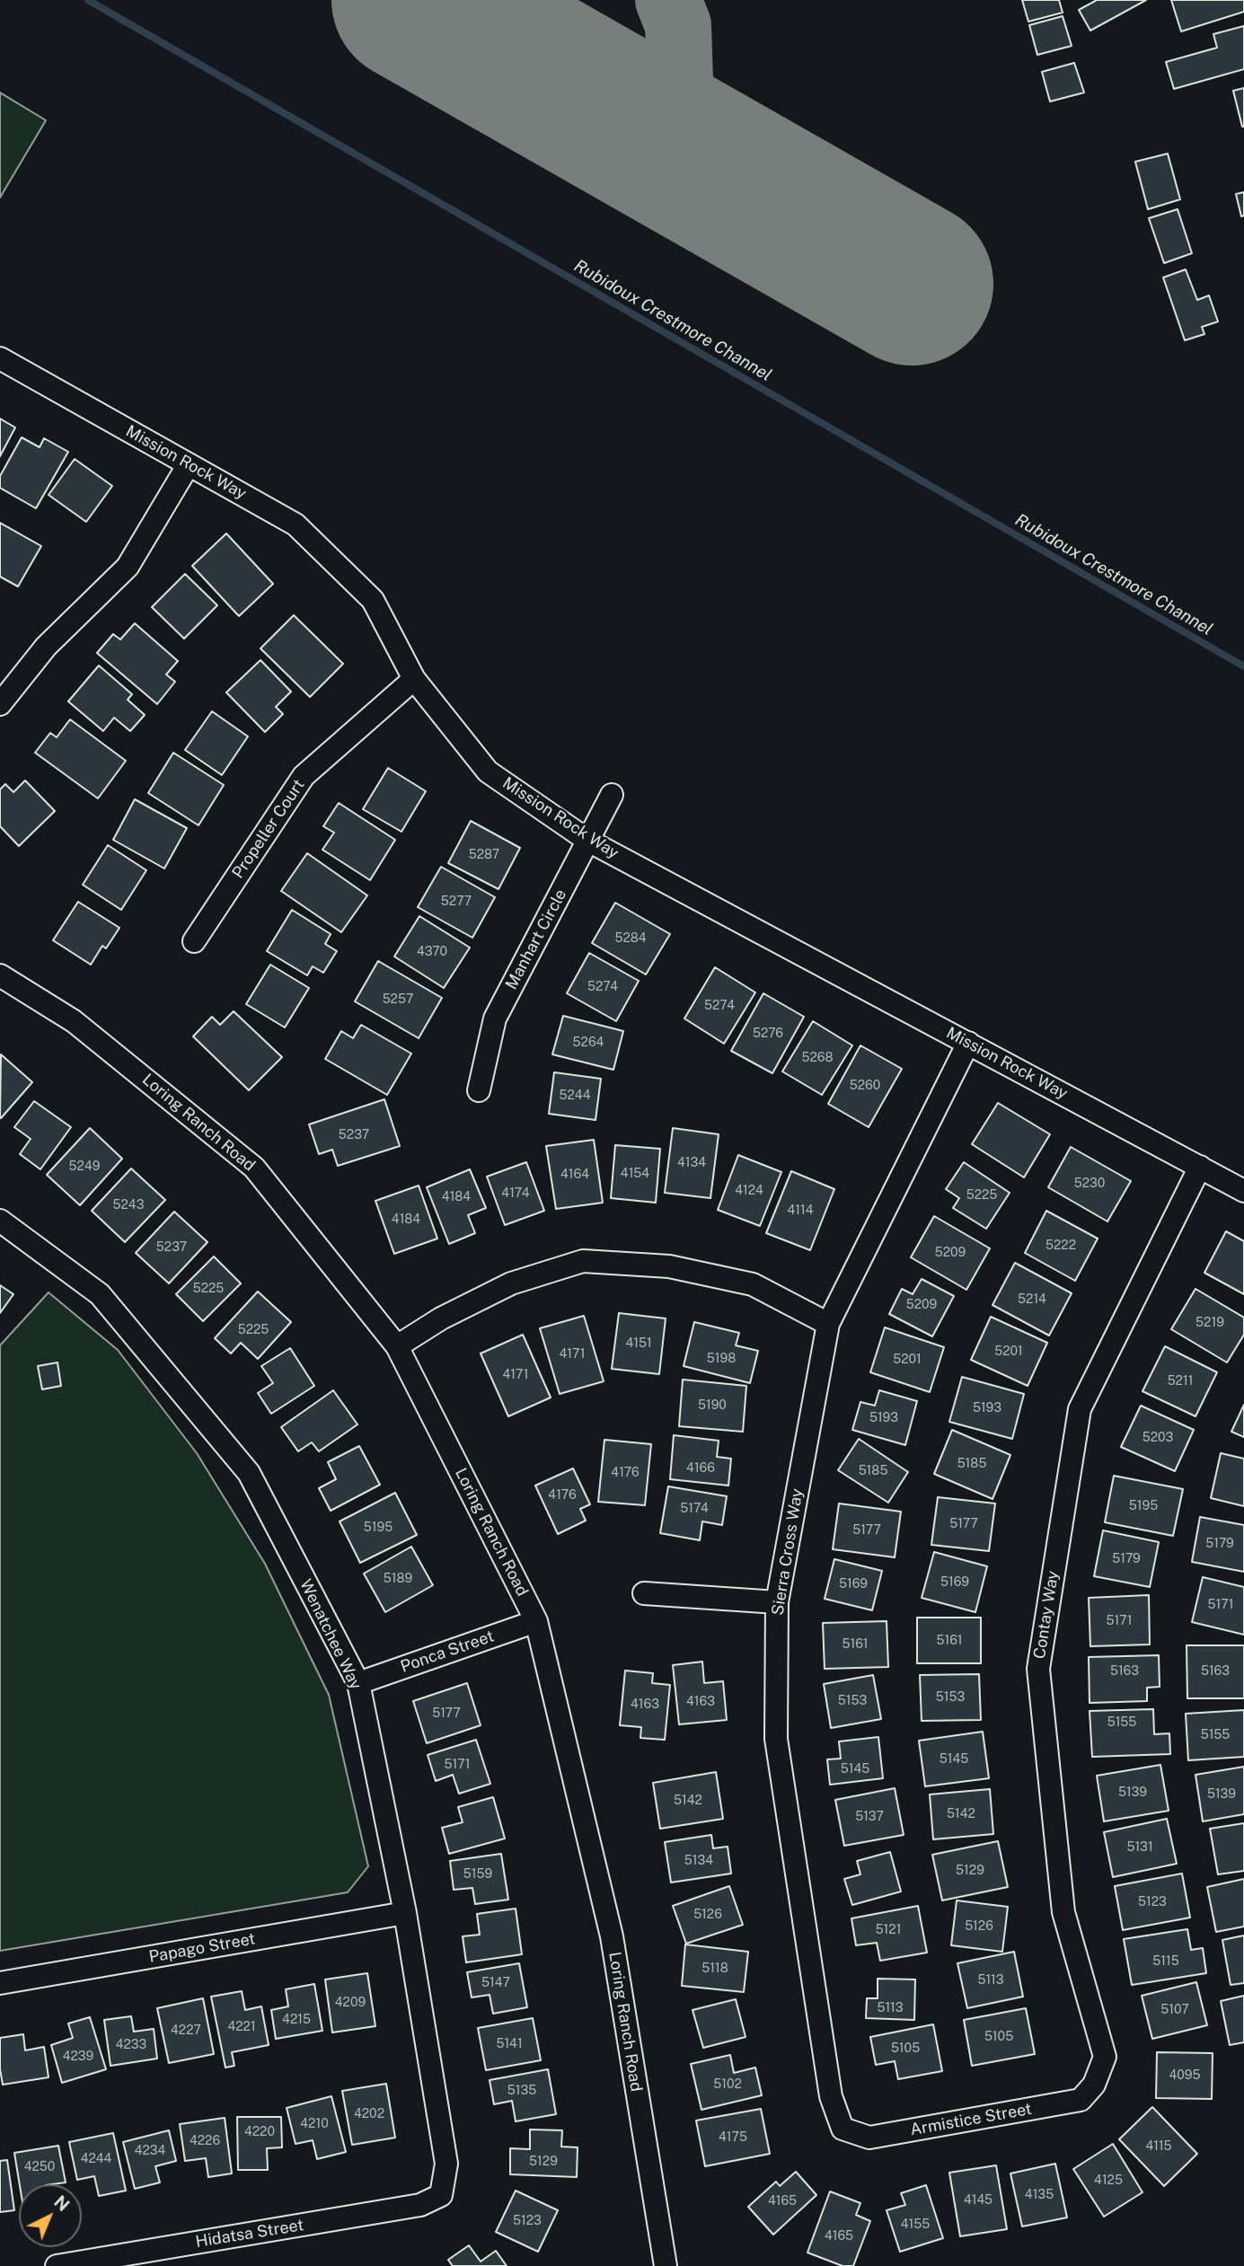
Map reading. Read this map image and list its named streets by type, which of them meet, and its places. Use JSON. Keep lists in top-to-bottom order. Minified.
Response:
{"streets":{"street":["Mission Rock Way","Propeller Court","Manhart Circle","Loring Ranch Road","Sierra Cross Way","Contay Way","Wenatchee Way","Ponca Street","Papago Street","Armistice Street","Hidatsa Street"]},"crossings":[["Mission Rock Way","Propeller Court"],["Mission Rock Way","Manhart Circle"],["Mission Rock Way","Sierra Cross Way"],["Mission Rock Way","Contay Way"],["Loring Ranch Road","Ponca Street"],["Sierra Cross Way","Armistice Street"],["Contay Way","Armistice Street"],["Wenatchee Way","Ponca Street"],["Wenatchee Way","Papago Street"],["Wenatchee Way","Hidatsa Street"]],"water":["Rubidoux Crestmore Channel"],"house_numbers":["5287","5277","5284","4370","5274","5257","5274","5276","5264","5268","5260","5244","5237","4134","5249","4154","4164","5230","4124","4174","5225","4184","5243","4114","4184","5222","5237","5209","5225","5214","5209","5219","5225","4151","5201","4171","5198","5201","4171","5211","5190","5193","5193","5203","5185","4166","5185","4176","4176","5195","5174","5177","5195","5177","5179","5179","5189","5169","5169","5171","5171","5161","5161","5163","5163","5153","5153","4163","4163","5177","5155","5155","5145","5171","5145","5139","5139","5142","5142","5137","5131","5134","5129","5159","5123","5126","5126","5121","5115","5118","5113","5147","4209","5113","5107","4215","4221","4227","5105","5141","4233","5105","4239","4095","5102","5135","4202","4210","4220","4175","4226","4115","4234","4244","5129","4250","4125","4135","4145","4165","5123","4155","4165"],"north":"top right"}
